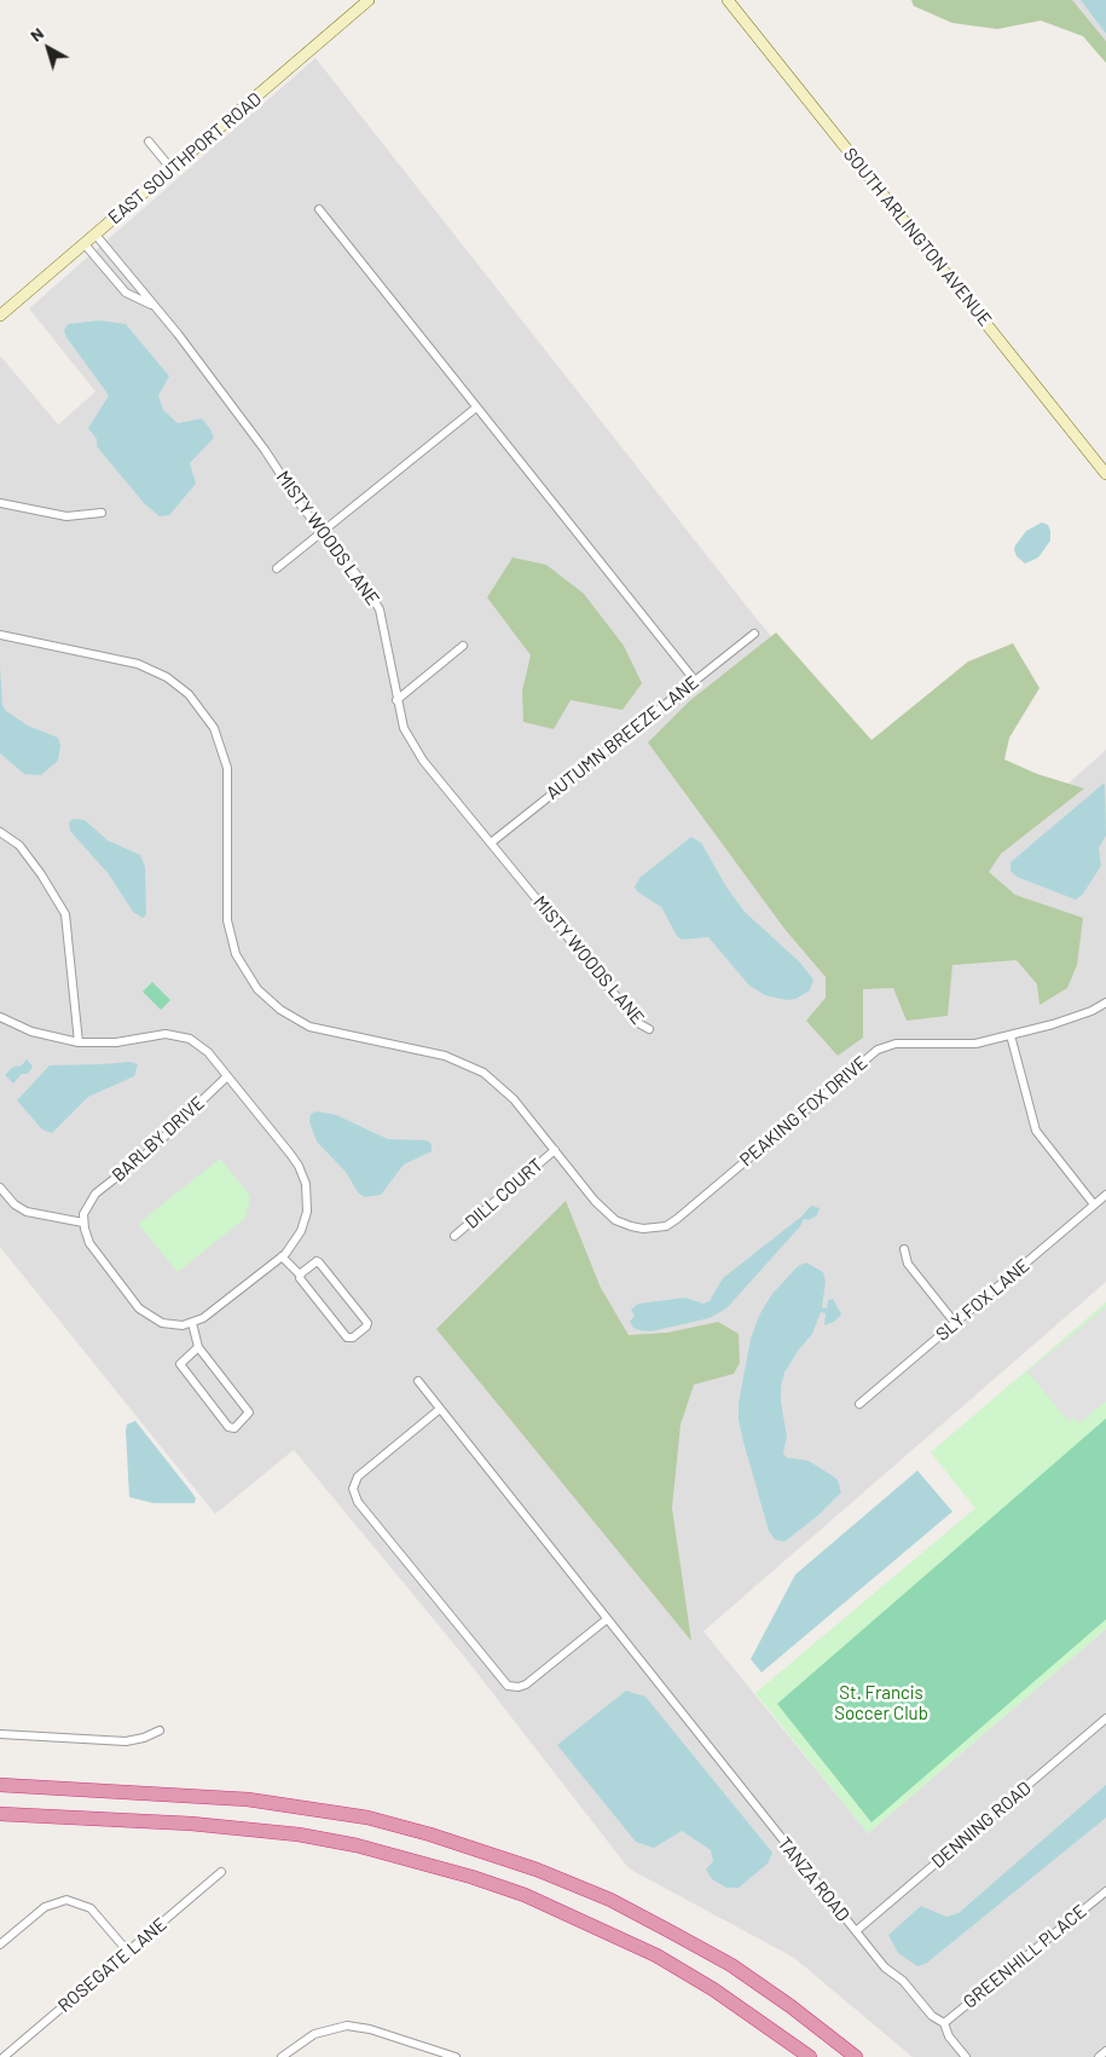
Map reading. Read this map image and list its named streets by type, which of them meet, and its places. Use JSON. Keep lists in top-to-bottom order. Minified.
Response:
{"streets":{"street":["EAST SOUTHPORT ROAD","SOUTH ARLINGTON AVENUE","MISTY WOODS LANE","AUTUMN BREEZE LANE","PEAKING FOX DRIVE","BARLBY DRIVE","DILL COURT","SLY FOX LANE","DENNING ROAD","TANZA ROAD","GREENHILL PLACE","ROSEGATE LANE"]},"crossings":[["EAST SOUTHPORT ROAD","MISTY WOODS LANE"],["MISTY WOODS LANE","AUTUMN BREEZE LANE"],["PEAKING FOX DRIVE","DILL COURT"],["DENNING ROAD","TANZA ROAD"],["TANZA ROAD","GREENHILL PLACE"]],"parks":["St. Francis Soccer Club"],"north":"top left"}
